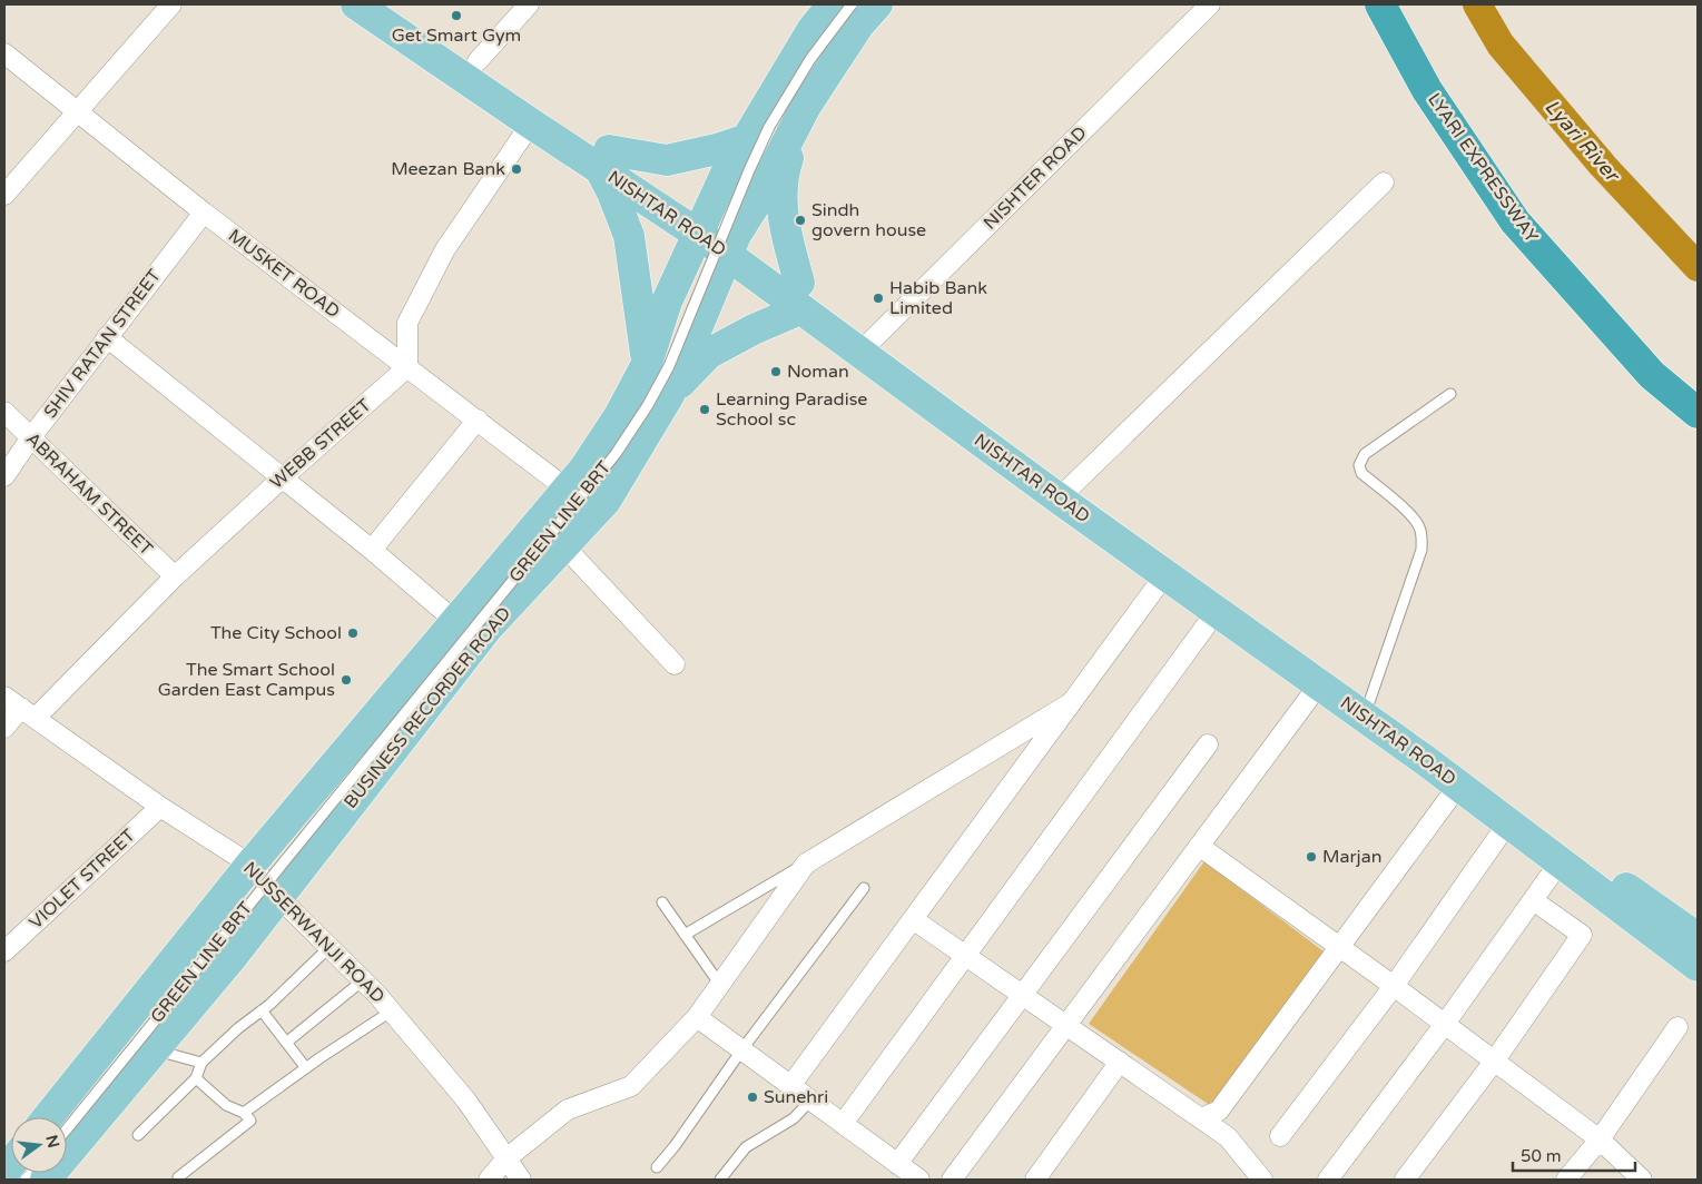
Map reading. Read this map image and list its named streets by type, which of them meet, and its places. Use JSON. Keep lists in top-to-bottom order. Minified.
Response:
{"streets":{"highway":["LYARI EXPRESSWAY"],"main road":["NISHTAR ROAD","BUSINESS RECORDER ROAD"],"street":["NISHTER ROAD","MUSKET ROAD","SHIV RATAN STREET","WEBB STREET","ABRAHAM STREET","VIOLET STREET","NUSSERWANJI ROAD"],"lane":["GREEN LINE BRT"]},"crossings":[["NISHTER ROAD","NISHTAR ROAD"],["NISHTAR ROAD","BUSINESS RECORDER ROAD"],["MUSKET ROAD","SHIV RATAN STREET"],["MUSKET ROAD","WEBB STREET"],["MUSKET ROAD","BUSINESS RECORDER ROAD"],["SHIV RATAN STREET","ABRAHAM STREET"],["WEBB STREET","ABRAHAM STREET"],["WEBB STREET","NUSSERWANJI ROAD"],["BUSINESS RECORDER ROAD","NUSSERWANJI ROAD"],["VIOLET STREET","NUSSERWANJI ROAD"]],"water":["Lyari River"],"places":["Get Smart Gym","Meezan Bank","Sindh govern house","Habib Bank Limited","Noman","Learning Paradise School sc","The City School","The Smart School Garden East Campus","Marjan","Sunehri"],"scale_bar":"50 m","north":"right"}
